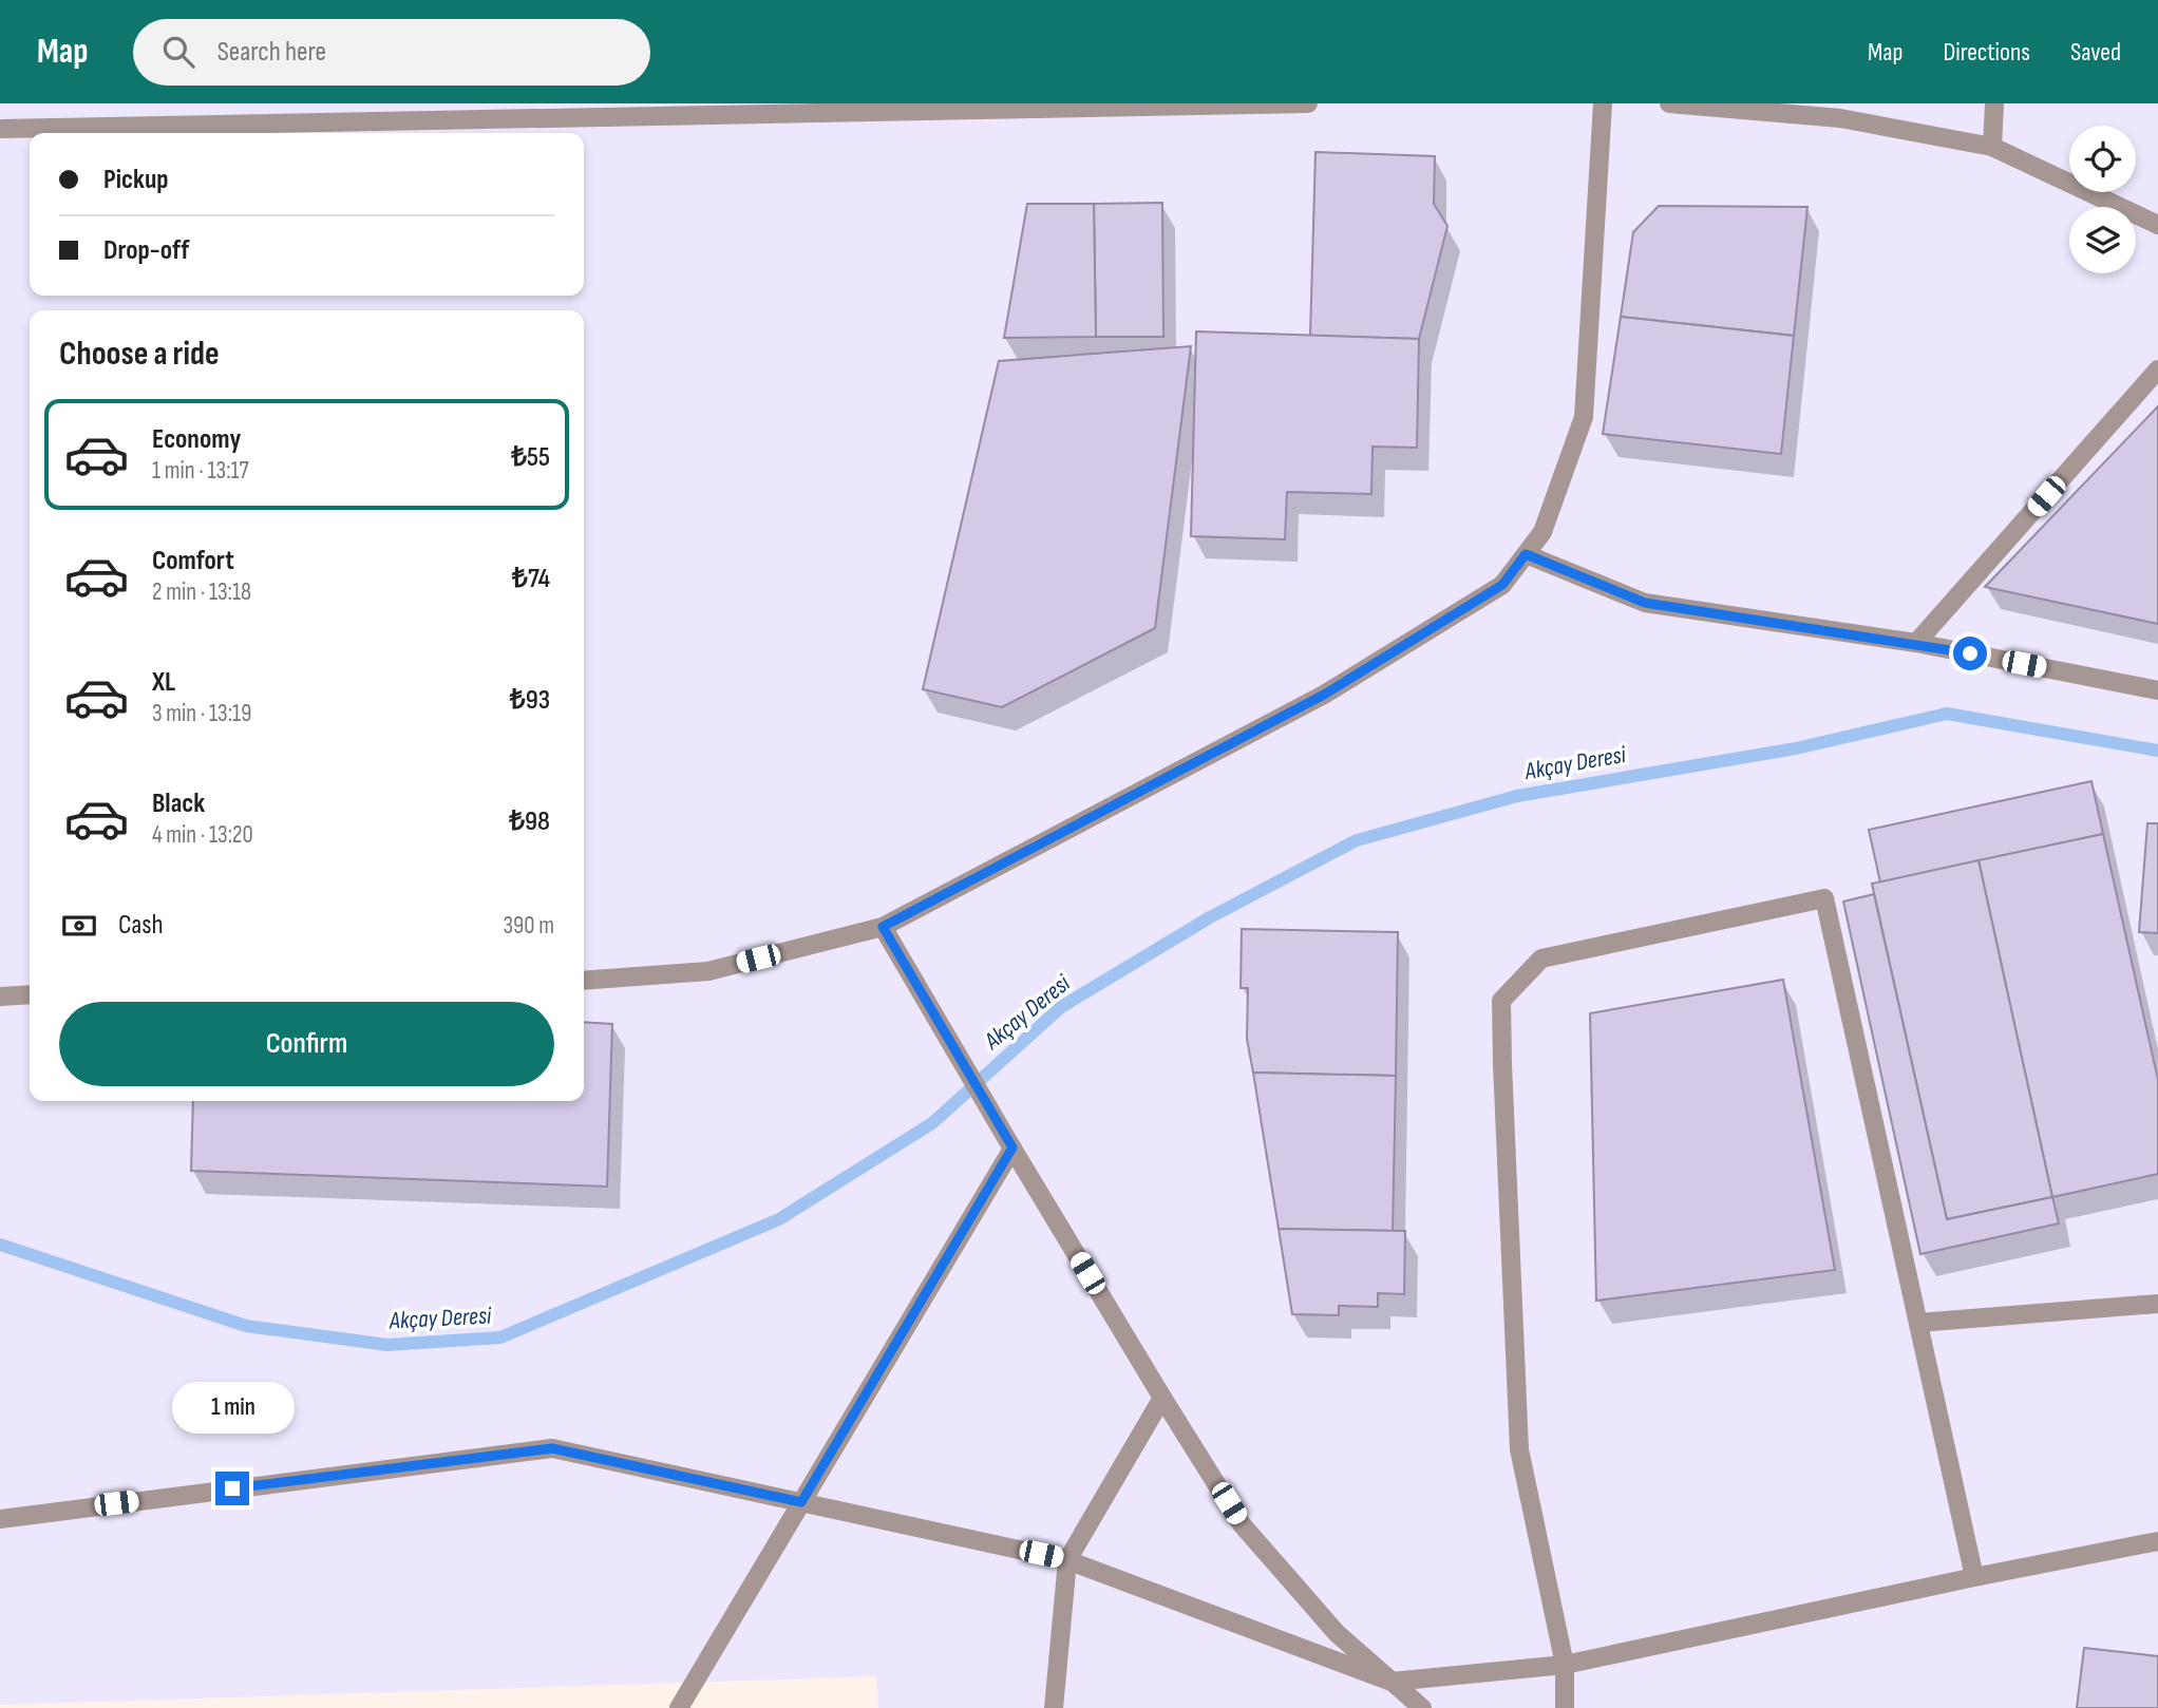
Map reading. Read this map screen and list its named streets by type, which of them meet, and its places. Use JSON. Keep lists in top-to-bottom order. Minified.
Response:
{"water":["Akçay Deresi"],"page":{"header":"Map","search":"Search here","nav":["Map","Directions","Saved"],"banner":["Pickup","Drop-off"],"heading":"Choose a ride","list":[{"name":"Economy","note":"1 min · 13:17","value":"₺55"},{"name":"Comfort","note":"2 min · 13:18","value":"₺74"},{"name":"XL","note":"3 min · 13:19","value":"₺93"},{"name":"Black","note":"4 min · 13:20","value":"₺98"}],"pay":["Cash","390 m"],"buttons":"Confirm","bubble":"1 min"}}
